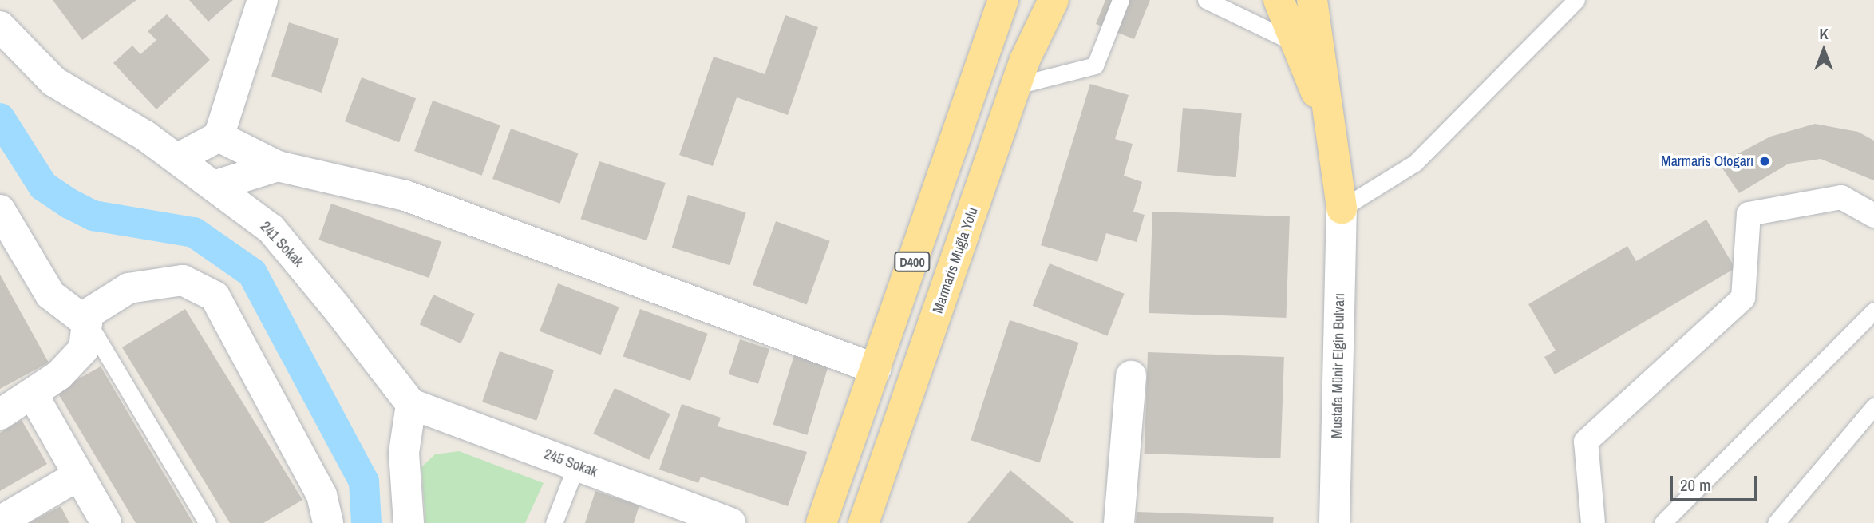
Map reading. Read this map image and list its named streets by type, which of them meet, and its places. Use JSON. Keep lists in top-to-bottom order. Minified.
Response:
{"streets":{"highway":["Marmaris Muğla Yolu","D400"],"street":["241 Sokak","Mustafa Münir Elgin Bulvarı","245 Sokak"]},"crossings":[["241 Sokak","245 Sokak"]],"places":["Marmaris Otogarı"],"scale_bar":"20 m","north":"top"}
